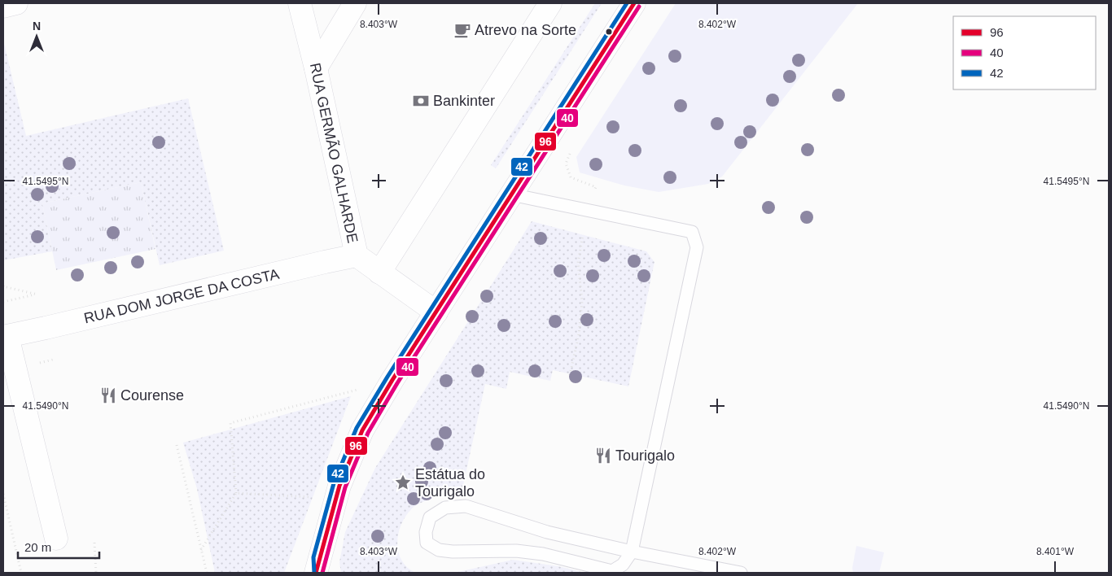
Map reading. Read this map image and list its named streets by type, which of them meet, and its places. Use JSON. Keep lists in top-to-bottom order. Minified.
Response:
{"streets":{"street":["RUA GERMÃO GALHARDE","RUA DOM JORGE DA COSTA"]},"crossings":[["RUA GERMÃO GALHARDE","RUA DOM JORGE DA COSTA"]],"places":{"cafe":["Atrevo na Sorte"],"bank":["Bankinter"],"restaurant":["Courense","Tourigalo"],"place":["Estátua do Tourigalo"]},"lines":["transit line 96","transit line 42","transit line 40"],"legend":["96","40","42"],"scale_bar":"20 m","north":"top","coordinates":["8.403°W","8.402°W","41.5495°N","41.5490°N","8.401°W"]}
